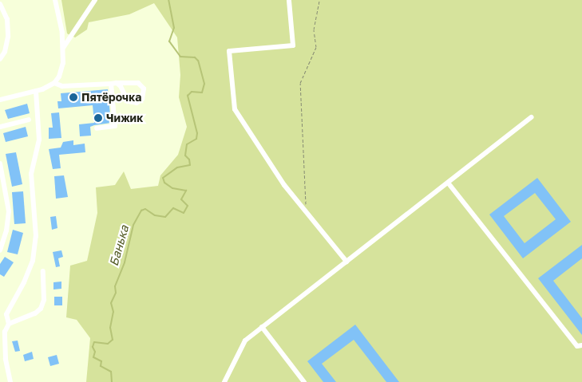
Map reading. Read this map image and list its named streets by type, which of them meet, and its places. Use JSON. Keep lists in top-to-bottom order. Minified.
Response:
{"water":["Банька"],"places":["Пятёрочка","Чижик"]}
